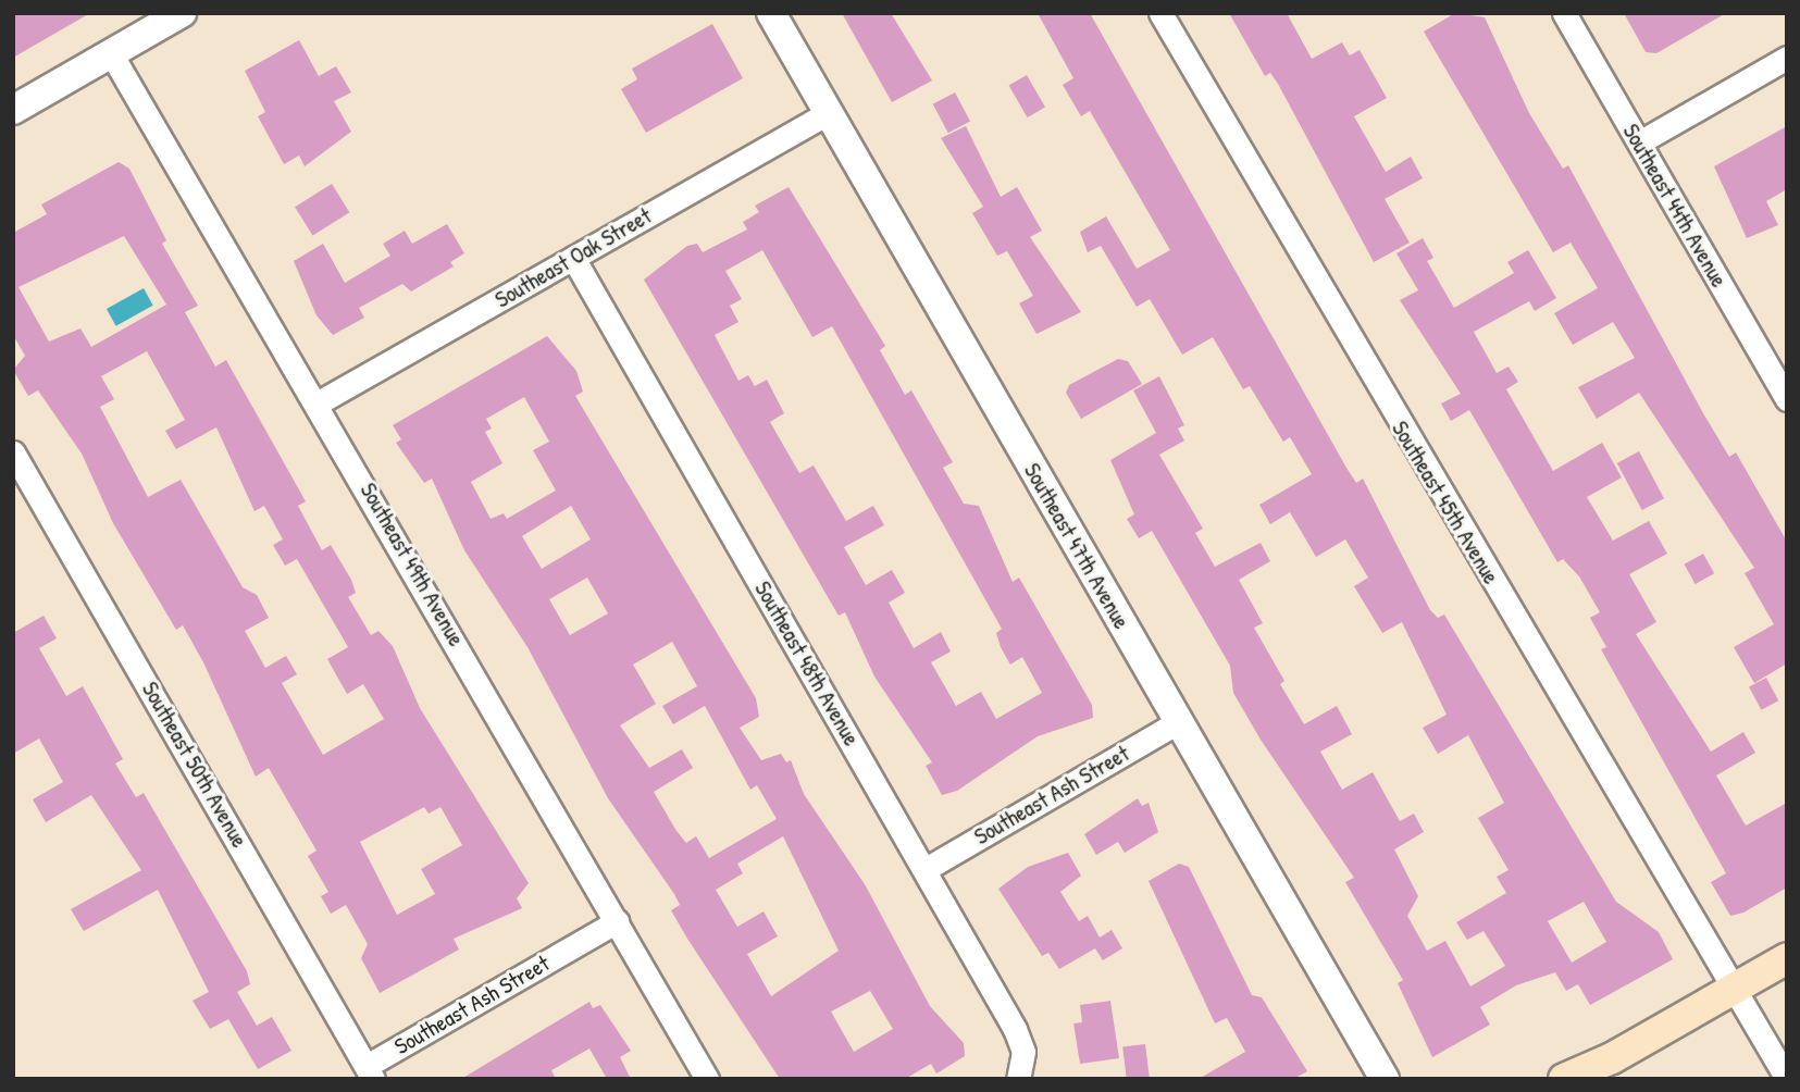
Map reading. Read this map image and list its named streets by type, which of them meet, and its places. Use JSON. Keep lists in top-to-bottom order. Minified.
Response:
{"streets":{"street":["Southeast 44th Avenue","Southeast Oak Street","Southeast 45th Avenue","Southeast 47th Avenue","Southeast 49th Avenue","Southeast 48th Avenue","Southeast 50th Avenue","Southeast Ash Street"]},"crossings":[["Southeast Oak Street","Southeast 47th Avenue"],["Southeast Oak Street","Southeast 49th Avenue"],["Southeast Oak Street","Southeast 48th Avenue"],["Southeast 47th Avenue","Southeast Ash Street"],["Southeast 49th Avenue","Southeast Ash Street"],["Southeast 48th Avenue","Southeast Ash Street"],["Southeast 50th Avenue","Southeast Ash Street"]]}
